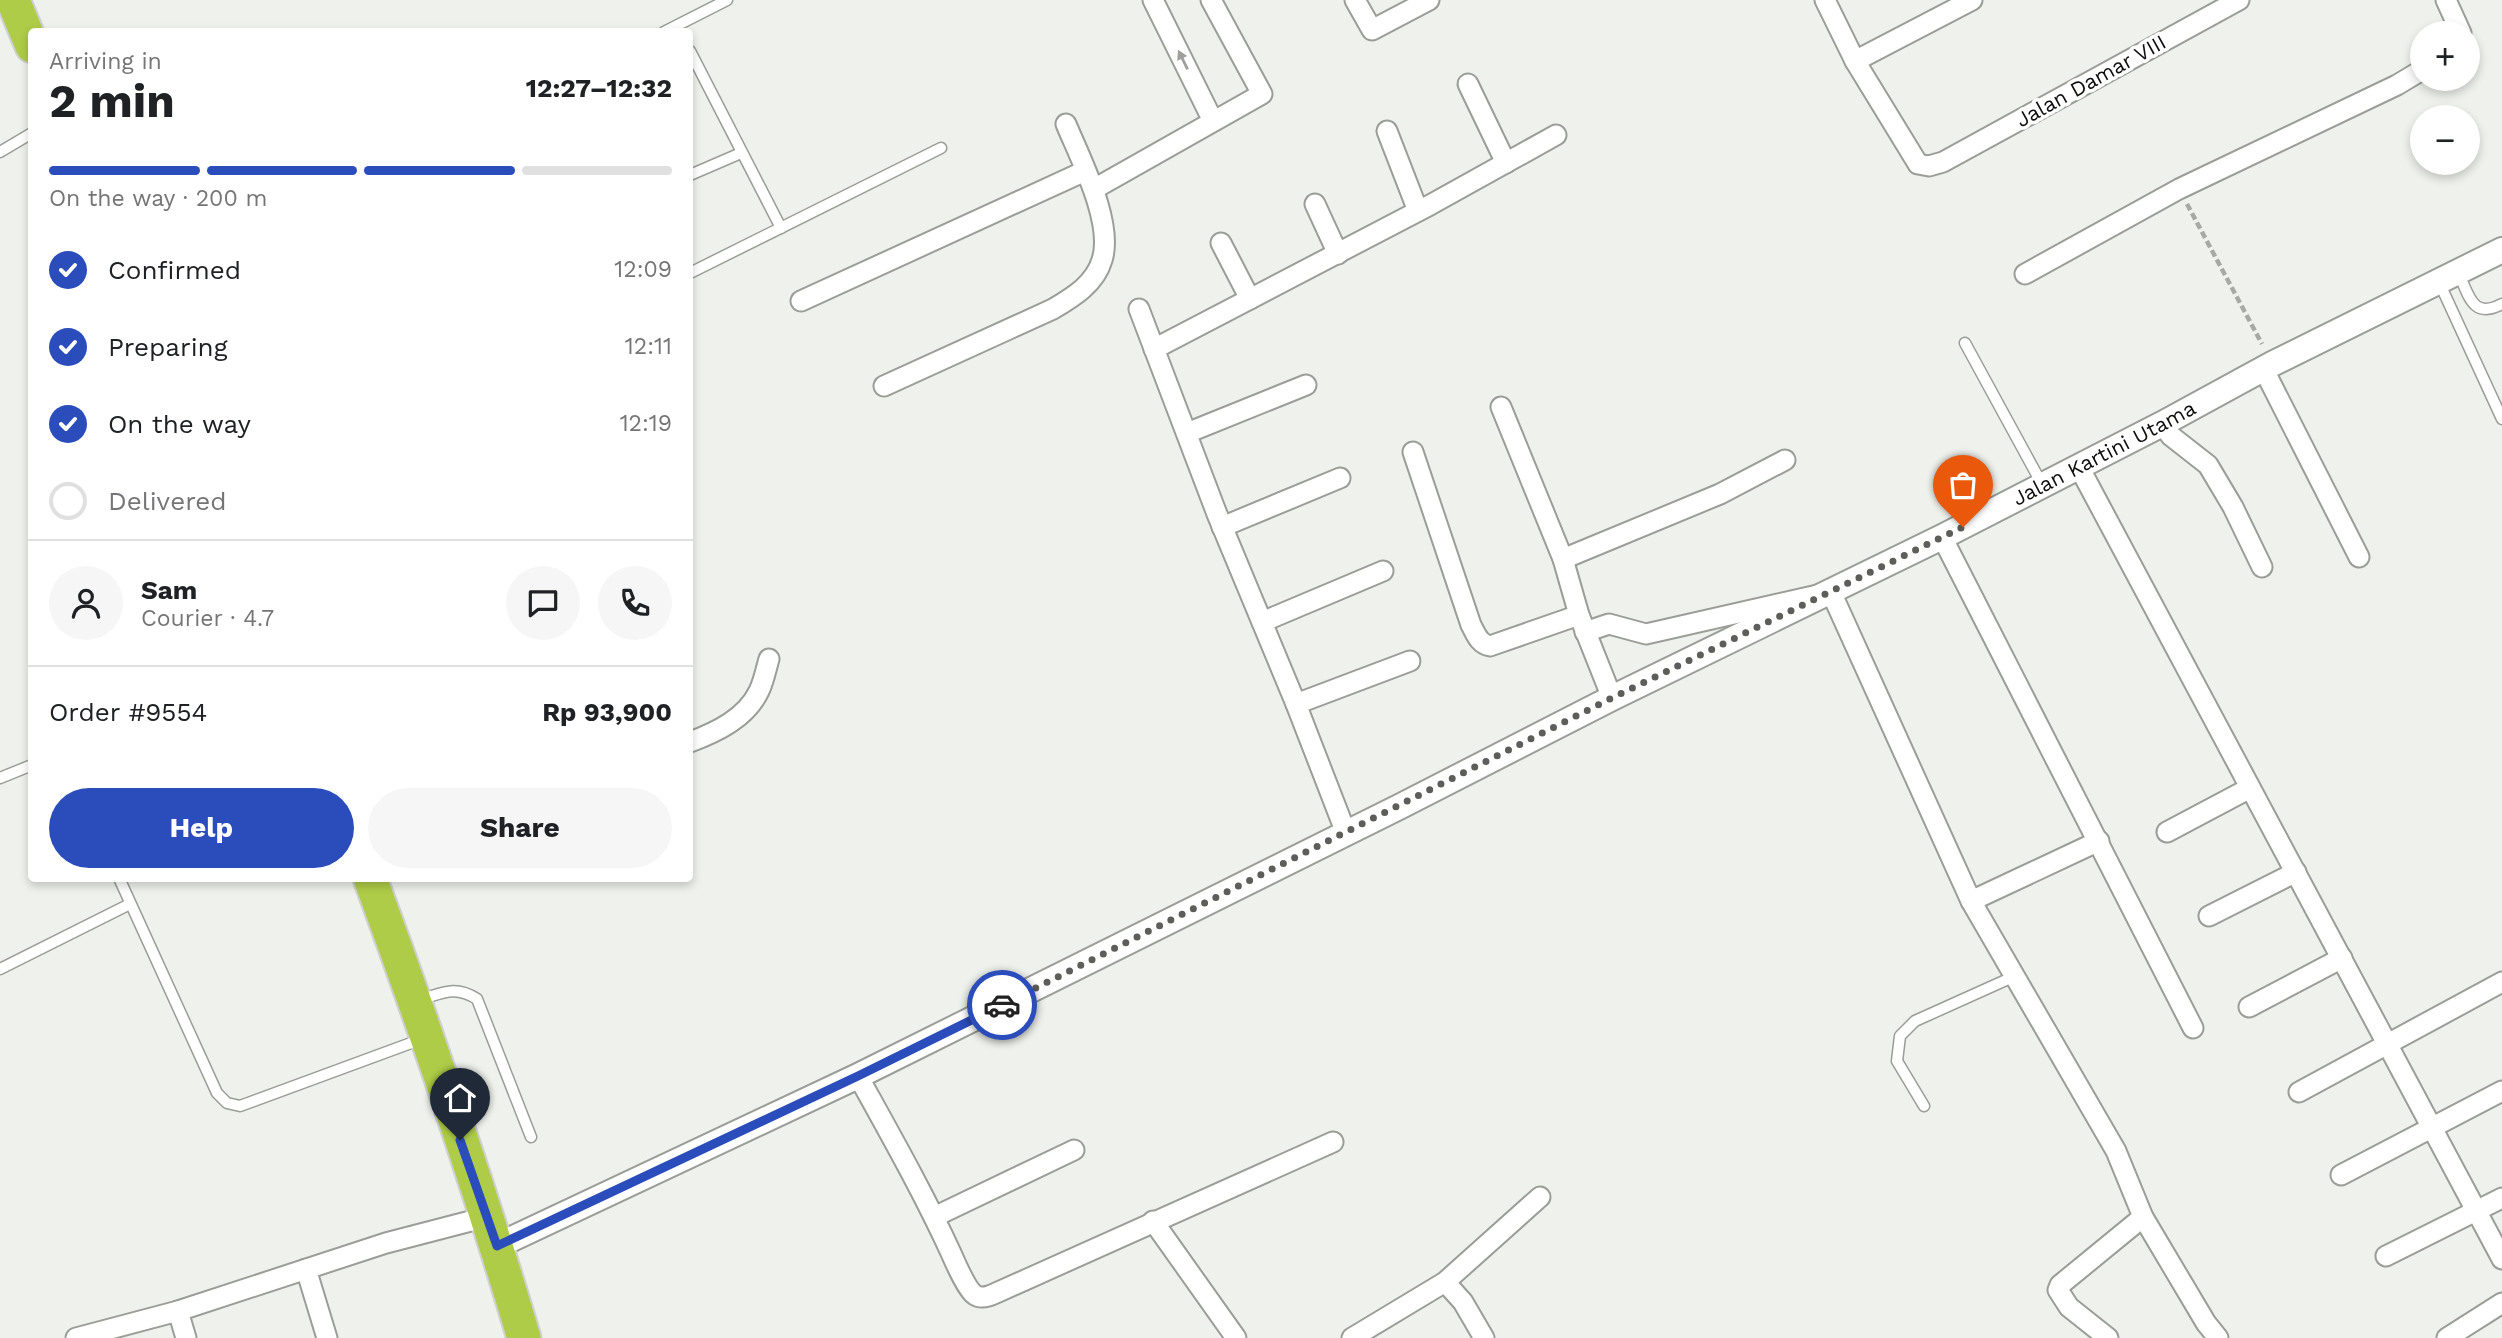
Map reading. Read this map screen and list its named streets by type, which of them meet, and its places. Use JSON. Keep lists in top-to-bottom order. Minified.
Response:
{"streets":{"street":["Jalan Damar VIII","Jalan Kartini Utama"]},"page":{"map_buttons":["+","−"],"heading":["2 min","Arriving in","12:27–12:32"],"panel":["Sam","Courier · 4.7","Order #9554","Rp 93,900"],"bar":"On the way · 200 m","list":[["Confirmed","12:09"],["Preparing","12:11"],["On the way","12:19"],"Delivered"],"buttons":["Help","Share"]}}
